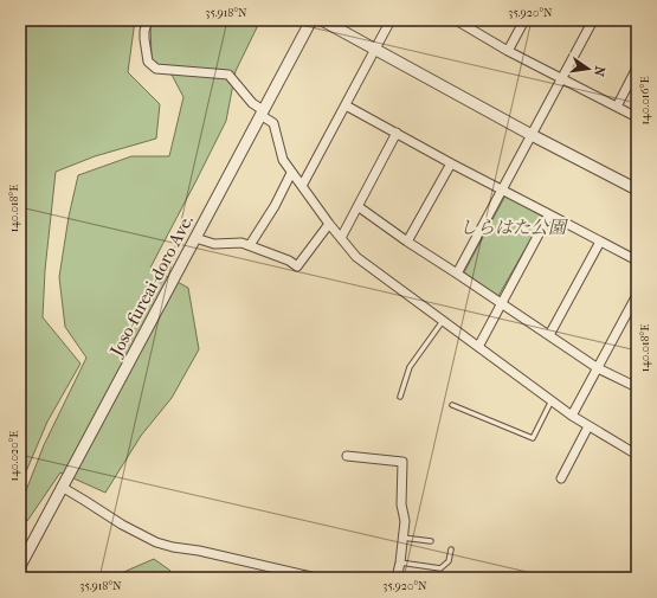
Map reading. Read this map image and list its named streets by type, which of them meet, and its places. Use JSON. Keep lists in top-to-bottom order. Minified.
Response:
{"streets":{"street":["Joso-fureai-doro Ave."]},"parks":["しらはた公園"],"north":"right","coordinates":["35.918°N","35.920°N","140.016°E","140.018°E","140.020°E"]}
